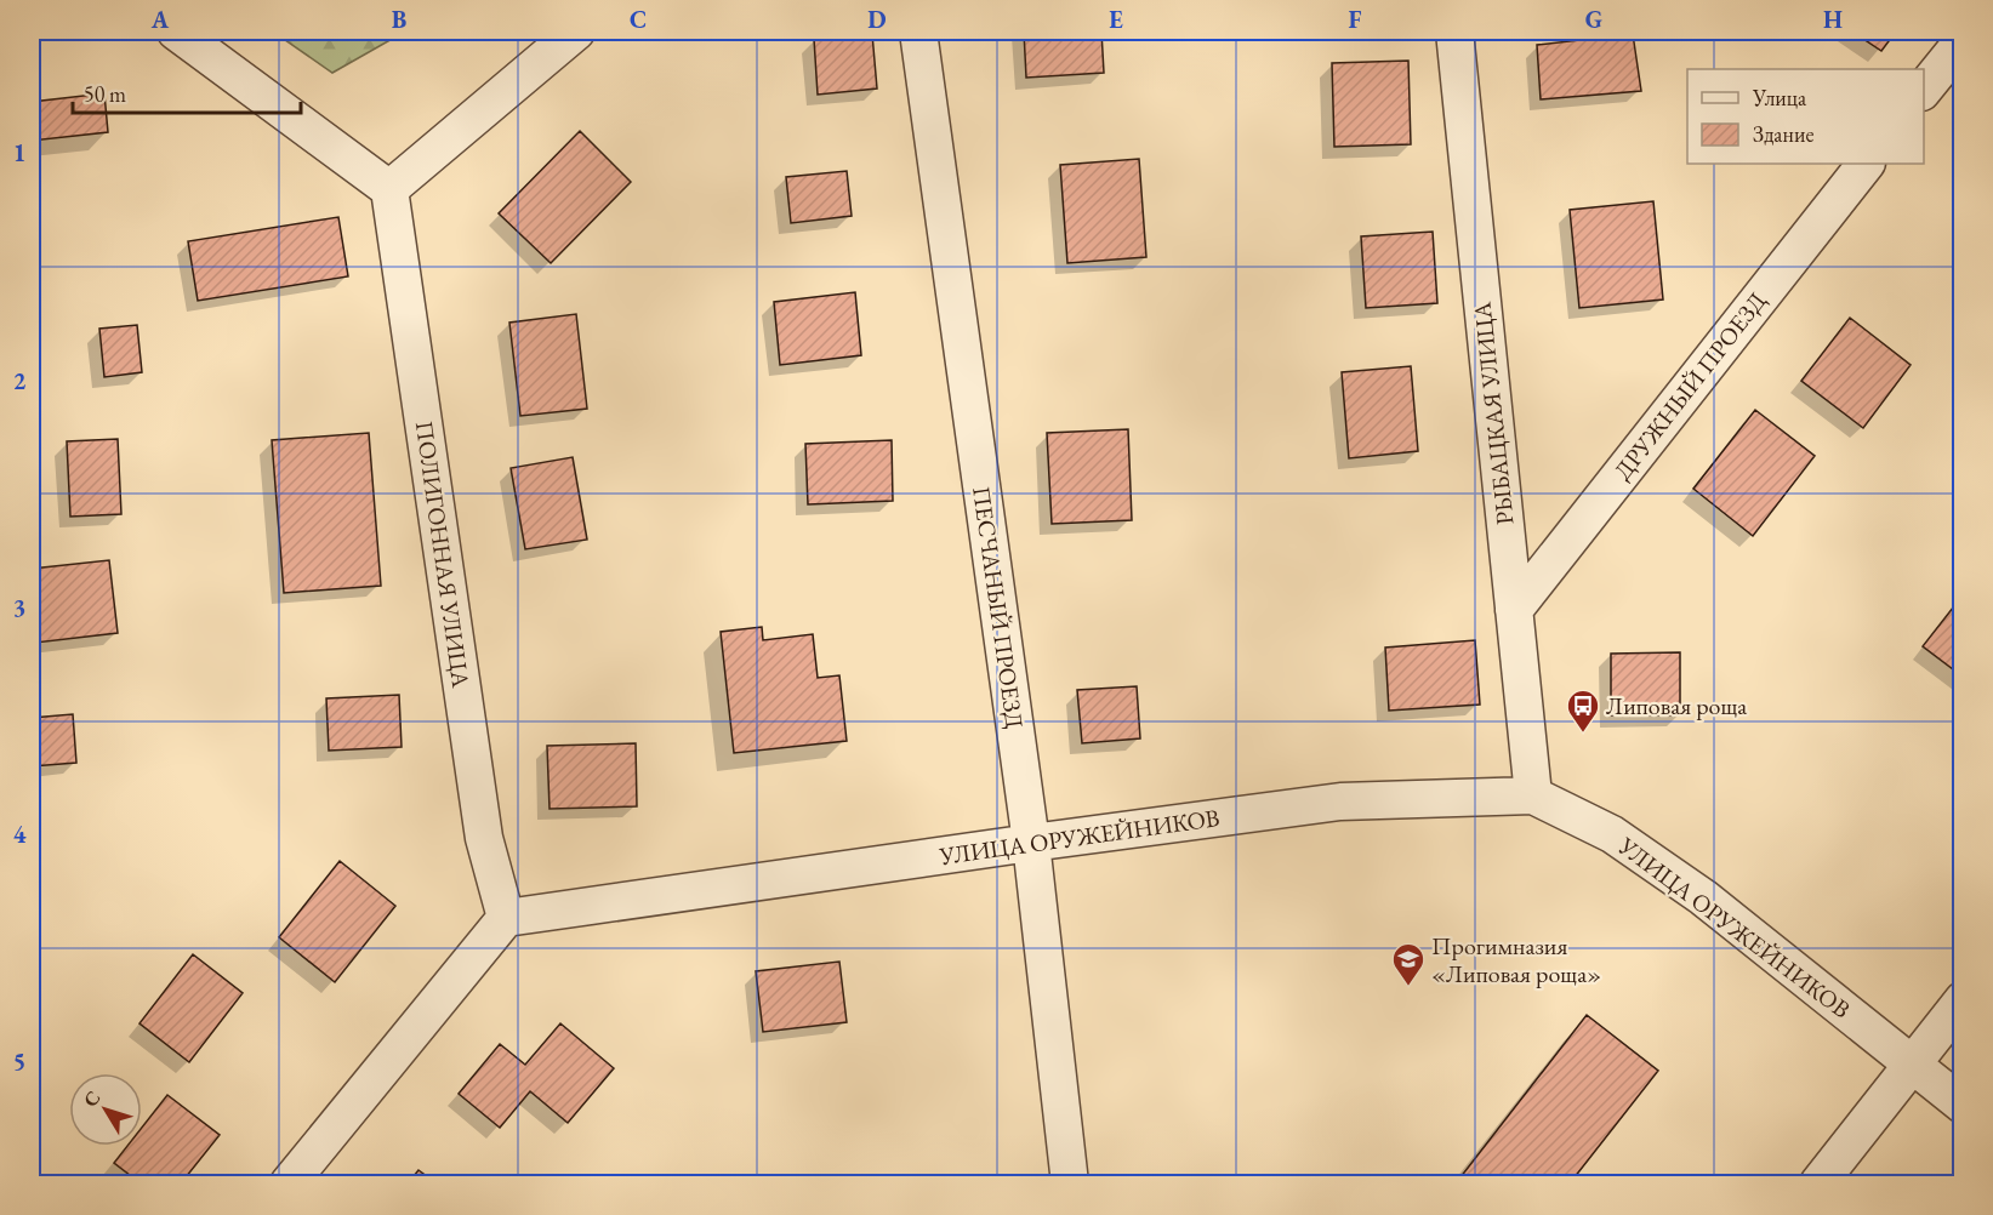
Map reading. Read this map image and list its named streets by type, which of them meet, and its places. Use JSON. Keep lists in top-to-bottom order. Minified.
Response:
{"streets":{"street":["ДРУЖНЫЙ ПРОЕЗД","РЫБАЦКАЯ УЛИЦА","ПОЛИГОННАЯ УЛИЦА","ПЕСЧАНЫЙ ПРОЕЗД","УЛИЦА ОРУЖЕЙНИКОВ"]},"crossings":[["ДРУЖНЫЙ ПРОЕЗД","РЫБАЦКАЯ УЛИЦА"],["РЫБАЦКАЯ УЛИЦА","УЛИЦА ОРУЖЕЙНИКОВ"],["ПОЛИГОННАЯ УЛИЦА","УЛИЦА ОРУЖЕЙНИКОВ"],["ПЕСЧАНЫЙ ПРОЕЗД","УЛИЦА ОРУЖЕЙНИКОВ"]],"places":{"bus stop":["Липовая роща"],"school or university":["Прогимназия «Липовая роща»"]},"legend":["Улица","Здание"],"scale_bar":"50 m","north":"top left","grid":{"columns":["A","B","C","D","E","F","G","H"],"rows":["1","2","3","4","5"]}}
